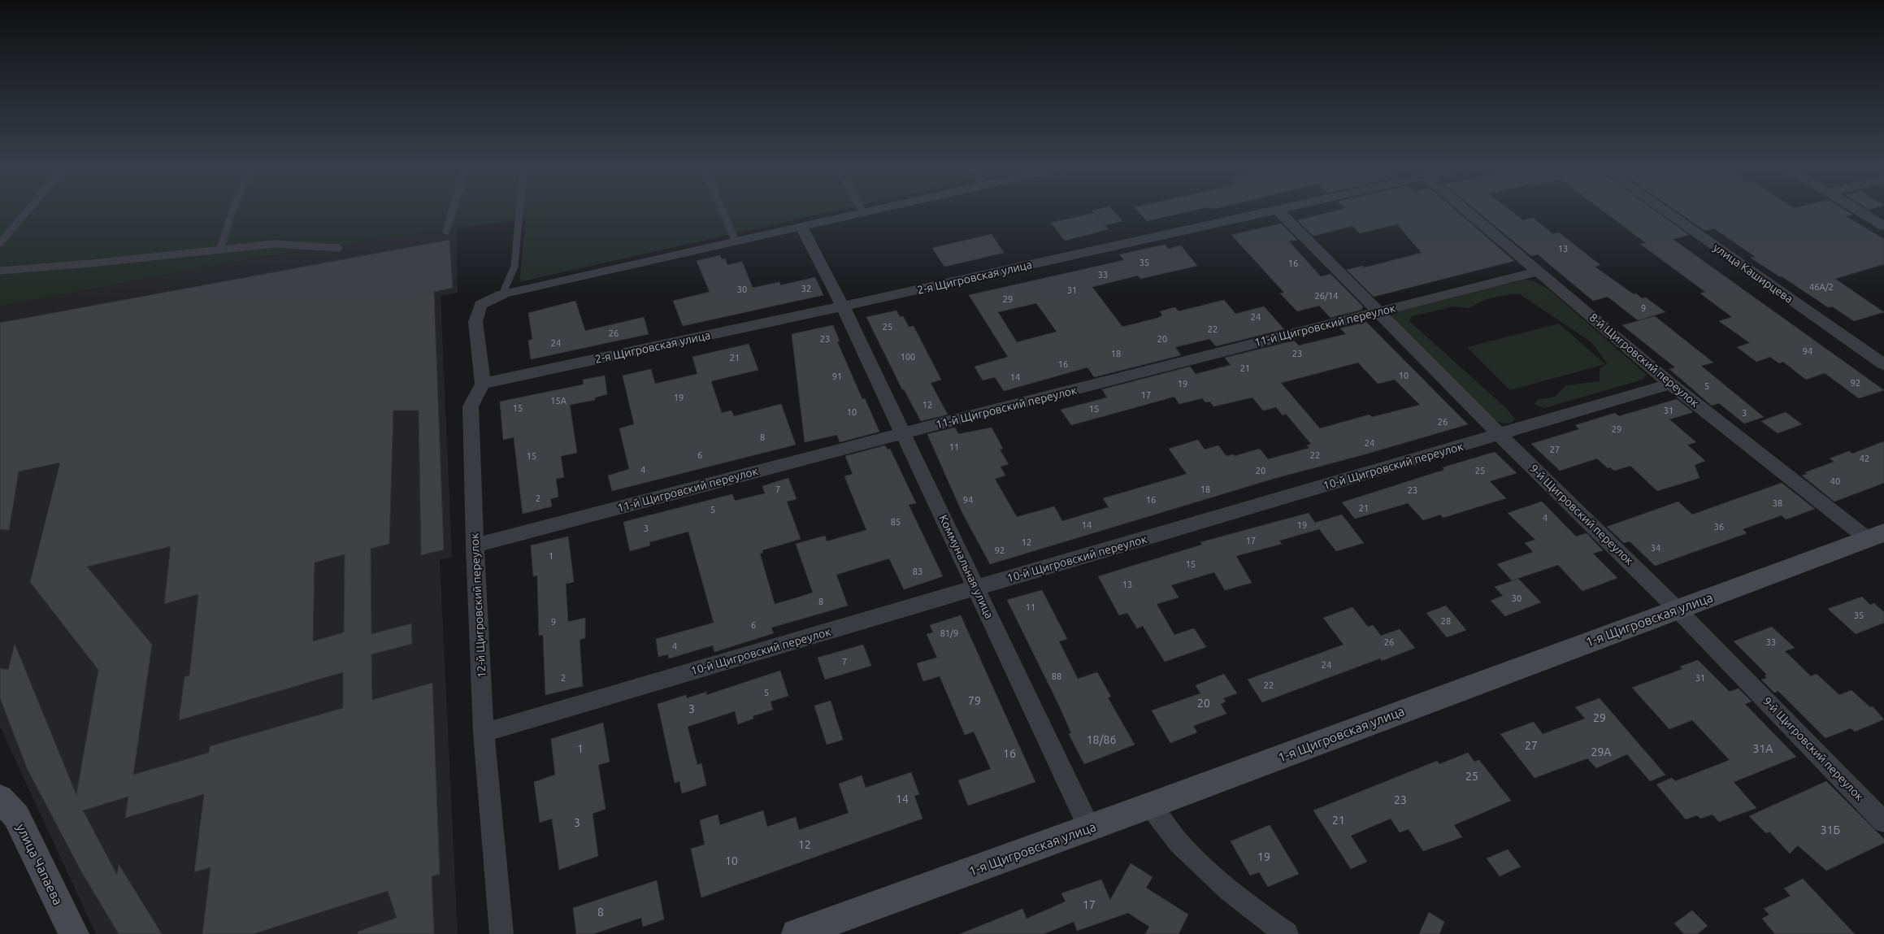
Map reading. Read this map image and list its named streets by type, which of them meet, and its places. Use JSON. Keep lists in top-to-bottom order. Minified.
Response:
{"streets":{"street":["улица Каширцева","2-я Щигровская улица","11-й Щигровский переулок","8-й Щигровский переулок","10-й Щигровский переулок","9-й Щигровский переулок","Коммунальная улица","12-й Щигровский переулок","1-я Щигровская улица","улица Чапаева"]},"crossings":[["2-я Щигровская улица","Коммунальная улица"],["2-я Щигровская улица","12-й Щигровский переулок"],["11-й Щигровский переулок","8-й Щигровский переулок"],["11-й Щигровский переулок","9-й Щигровский переулок"],["11-й Щигровский переулок","Коммунальная улица"],["11-й Щигровский переулок","12-й Щигровский переулок"],["8-й Щигровский переулок","10-й Щигровский переулок"],["8-й Щигровский переулок","1-я Щигровская улица"],["10-й Щигровский переулок","9-й Щигровский переулок"],["10-й Щигровский переулок","Коммунальная улица"],["10-й Щигровский переулок","12-й Щигровский переулок"],["9-й Щигровский переулок","1-я Щигровская улица"],["Коммунальная улица","1-я Щигровская улица"]],"house_numbers":["13","35","16","33","46А/2","32","30","31","26/14","29","9","24","25","22","26","23","20","24","94","18","23","100","21","16","21","10","91","14","92","19","5","17","19","15А","12","15","15","31","10","3","26","29","8","24","11","27","6","22","15","42","4","20","25","40","7","18","23","2","94","16","38","21","5","4","85","14","19","36","3","17","12","34","92","1","15","83","13","30","8","11","35","28","9","6","81/9","26","33","4","7","24","88","2","31","22","5","79","20","3","29","18/86","27","1","31А","29А","16","25","14","23","21","3","31Б","12","19","10","17","8"]}
